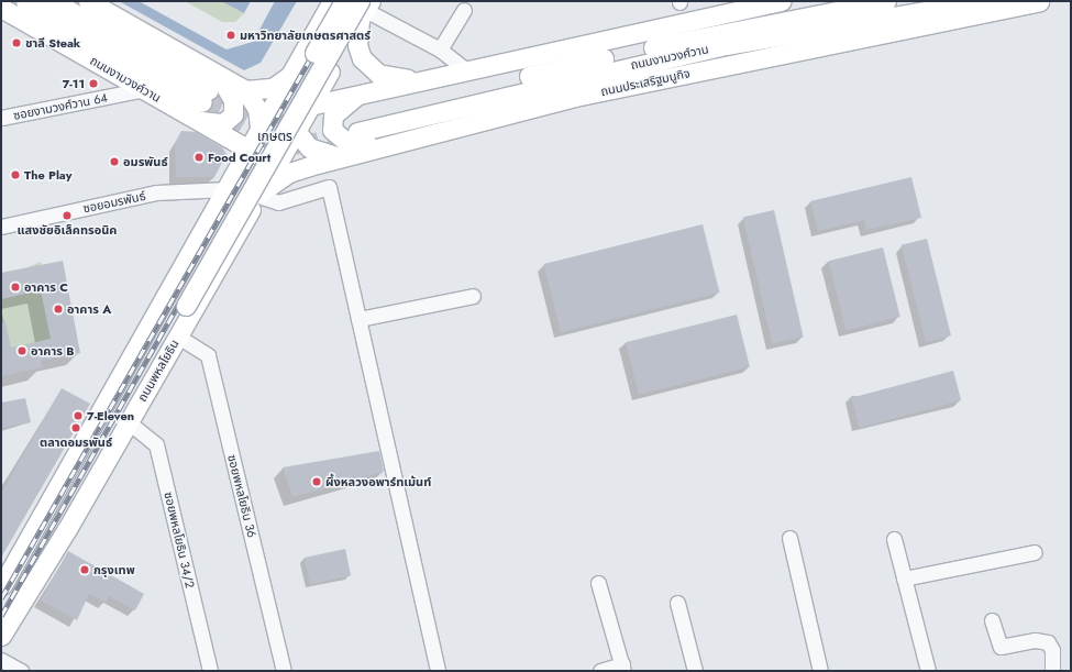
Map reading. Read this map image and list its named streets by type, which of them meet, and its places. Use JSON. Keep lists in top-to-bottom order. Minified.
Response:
{"streets":{"main road":["ถนนงามวงศ์วาน","ถนนประเสริฐมนูกิจ","ถนนพหลโยธิน"],"street":["ซอยงามวงศ์วาน 64","ซอยอมรพันธ์","ซอยพหลโยธิน 36","ซอยพหลโยธิน 34/2"]},"crossings":[["ถนนงามวงศ์วาน","ซอยงามวงศ์วาน 64"],["ถนนงามวงศ์วาน","ถนนพหลโยธิน"],["ถนนประเสริฐมนูกิจ","ถนนพหลโยธิน"],["ซอยอมรพันธ์","ถนนพหลโยธิน"],["ถนนพหลโยธิน","ซอยพหลโยธิน 36"],["ถนนพหลโยธิน","ซอยพหลโยธิน 34/2"]],"districts":["เกษตร"],"places":["มหาวิทยาลัยเกษตรศาสตร์","ชาลี Steak","7-11","Food Court","อมรพันธ์","The Play","แสงชัยอิเล็คทรอนิค","อาคาร C","อาคาร A","อาคาร B","7-Eleven","ตลาดอมรพันธ์","ผึ้งหลวงอพาร์ทเม้นท์","กรุงเทพ"]}
